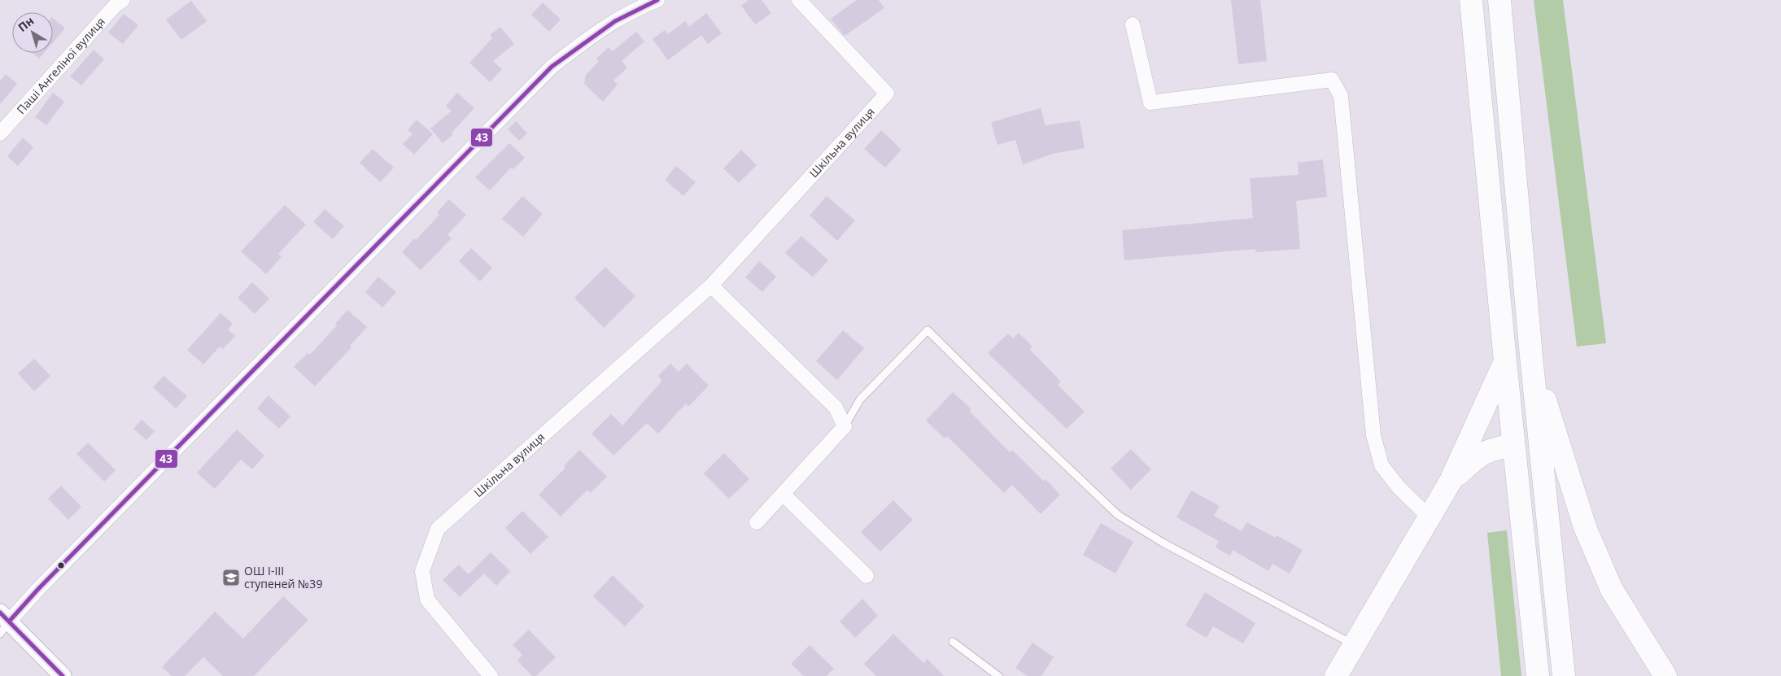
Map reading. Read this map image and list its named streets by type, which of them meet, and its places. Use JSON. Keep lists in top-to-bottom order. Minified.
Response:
{"streets":{"street":["Паші Ангеліної вулиця","Шкільна вулиця"]},"places":{"school or university":["ОШ I-III ступеней №39"]},"lines":["transit line 43"],"north":"top left"}
